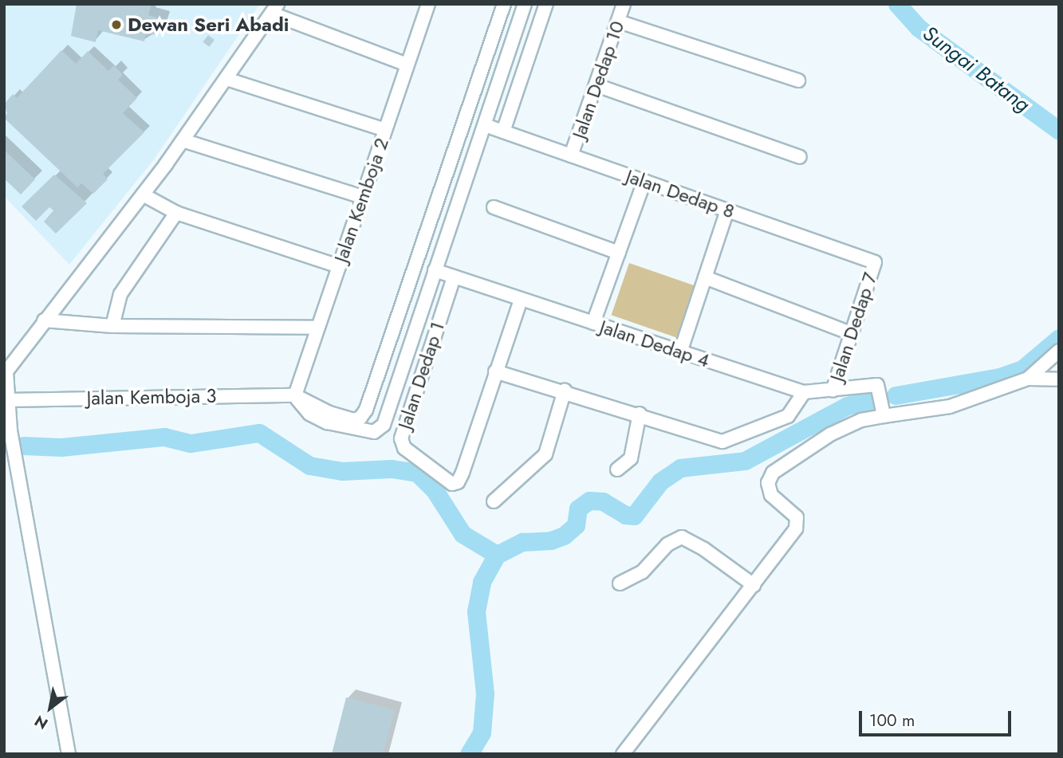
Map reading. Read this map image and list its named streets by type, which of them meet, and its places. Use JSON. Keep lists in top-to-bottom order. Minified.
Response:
{"streets":{"street":["Jalan Dedap 10","Jalan Dedap 8","Jalan Kemboja 2","Jalan Dedap 7","Jalan Dedap 4","Jalan Dedap 1","Jalan Kemboja 3"]},"crossings":[["Jalan Dedap 10","Jalan Dedap 8"],["Jalan Dedap 8","Jalan Dedap 7"],["Jalan Kemboja 2","Jalan Kemboja 3"],["Jalan Dedap 7","Jalan Dedap 4"],["Jalan Dedap 4","Jalan Dedap 1"]],"water":["Sungai Batang"],"places":["Dewan Seri Abadi"],"scale_bar":"100 m","north":"bottom left"}
